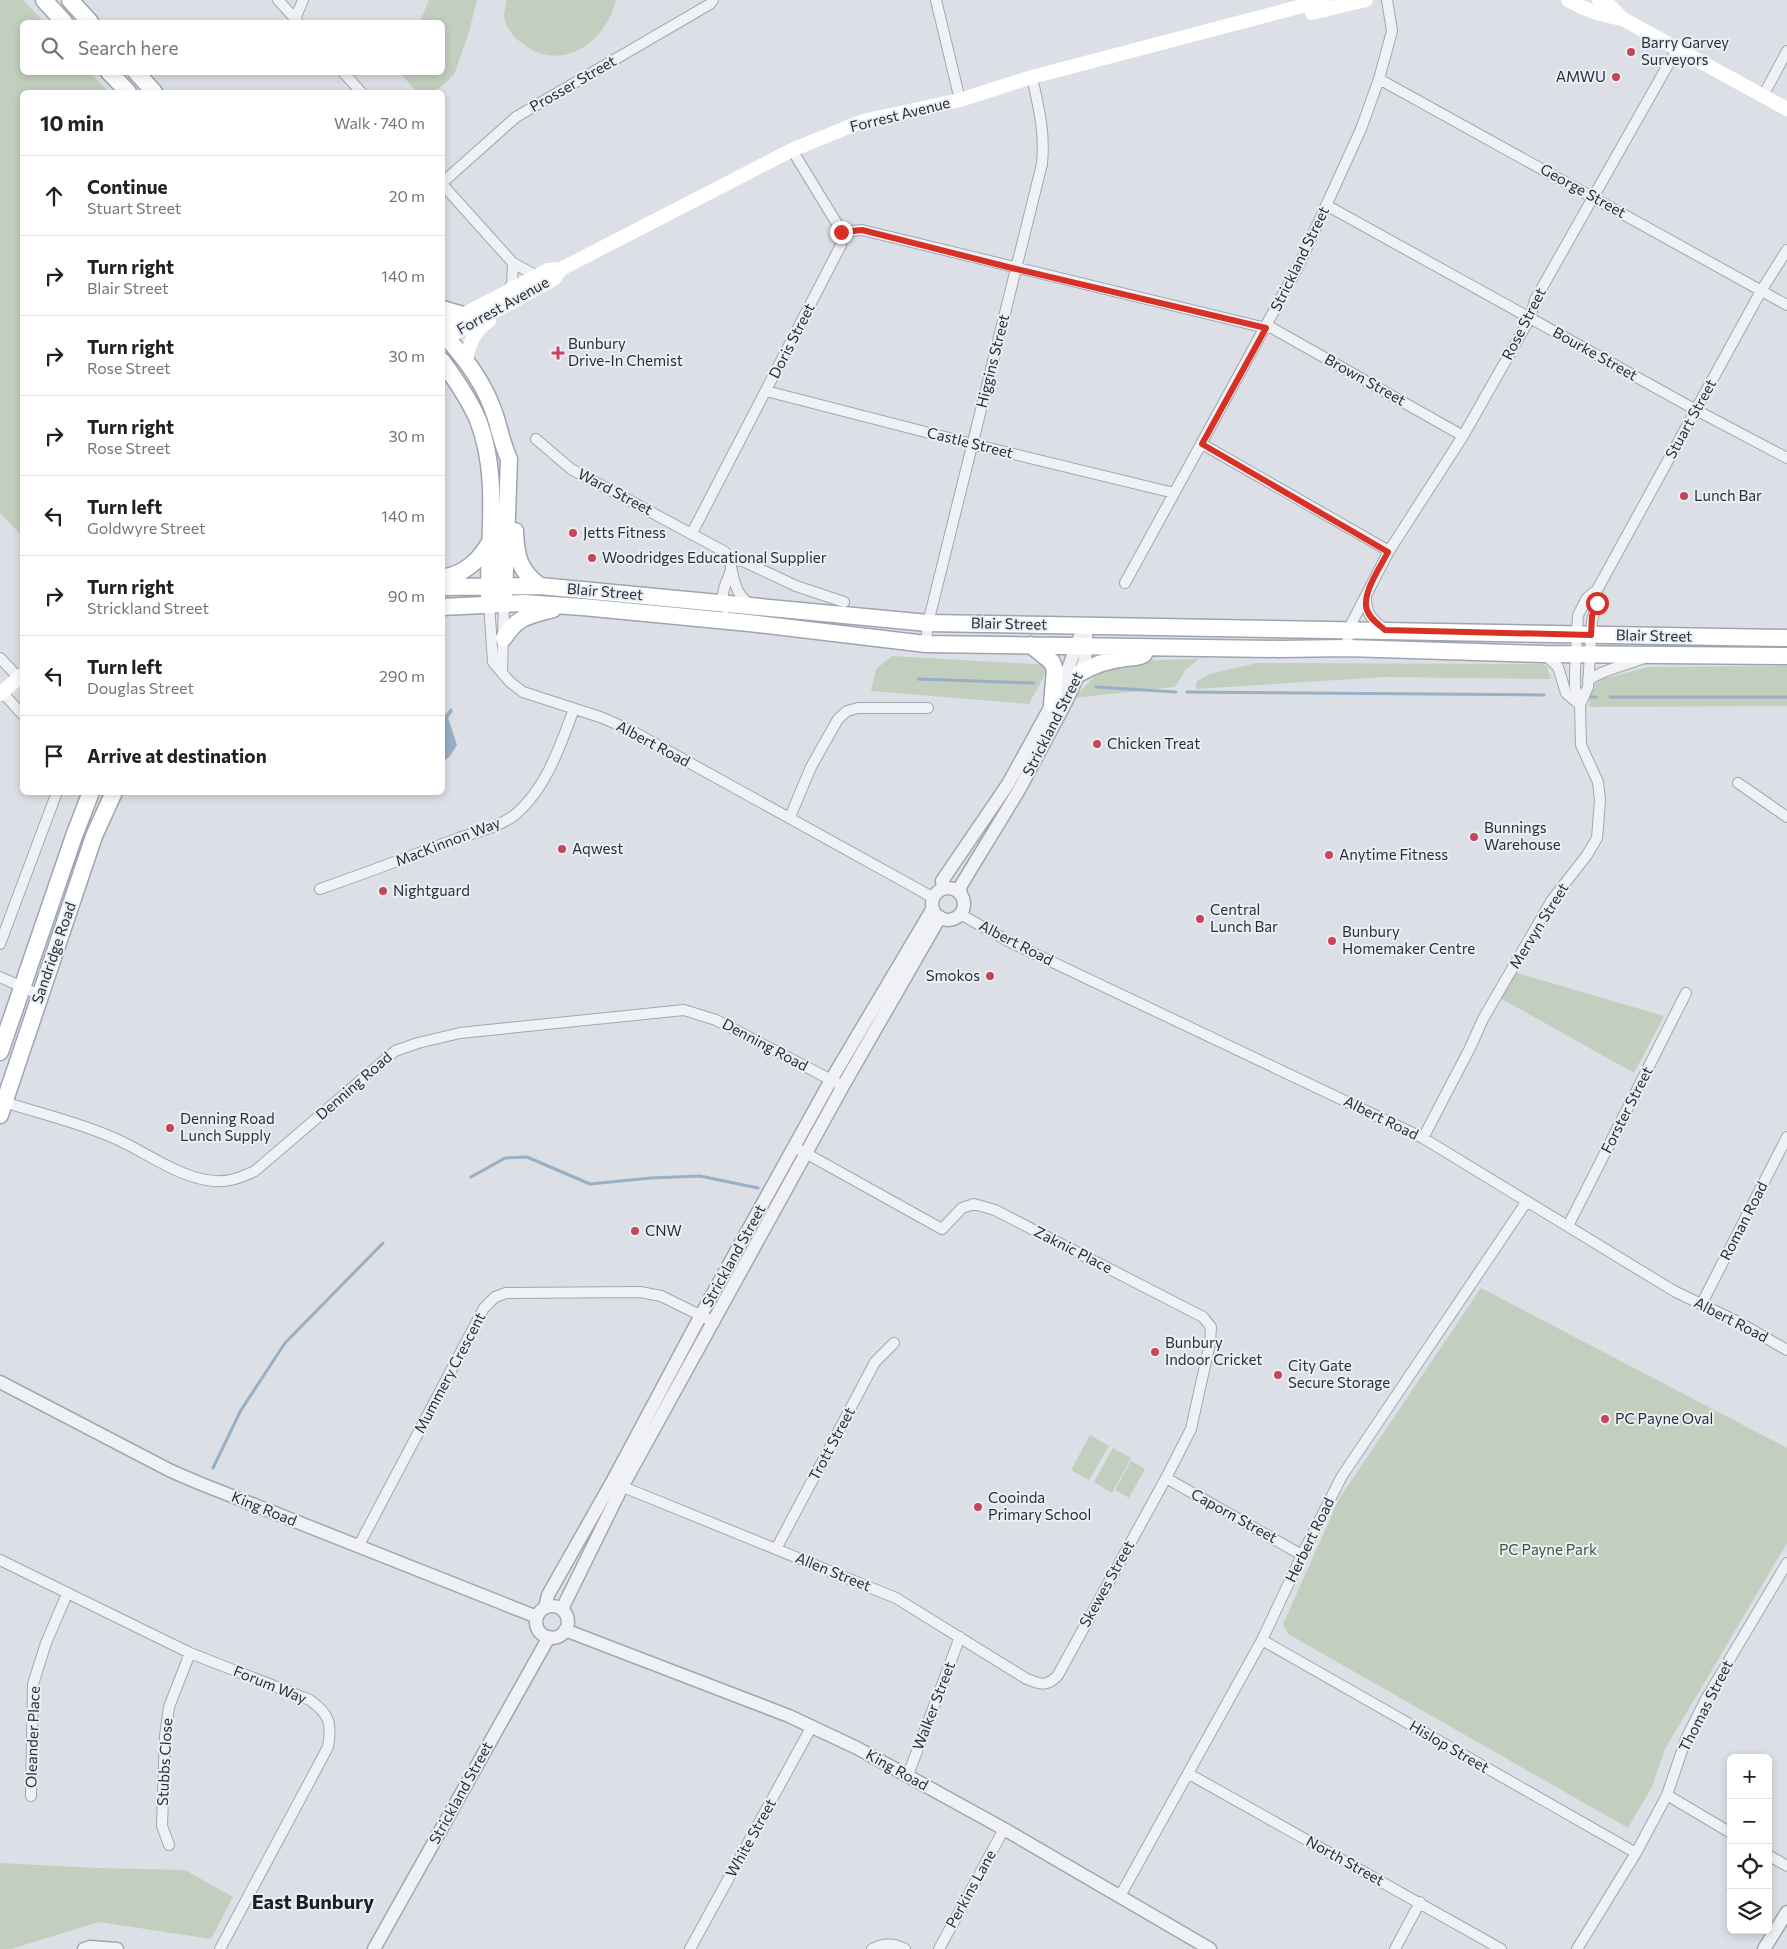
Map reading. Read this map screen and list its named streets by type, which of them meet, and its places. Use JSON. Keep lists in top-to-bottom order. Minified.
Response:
{"streets":{"main road":["Forrest Avenue","Blair Street","Albert Road","Sandridge Road"],"street":["Prosser Street","George Street","Strickland Street","Rose Street","Doris Street","Bourke Street","Higgins Street","Brown Street","Stuart Street","Castle Street","Ward Street","MacKinnon Way","Mervyn Street","Denning Road","Forster Street","Roman Road","Zaknic Place","Mummery Crescent","Trott Street","King Road","Caporn Street","Herbert Road","Allen Street","Skewes Street","Forum Way","Walker Street","Thomas Street","Oleander Place","Hislop Street","Stubbs Close","White Street","North Street","Perkins Lane"]},"crossings":[["Forrest Avenue","Higgins Street"],["George Street","Strickland Street"],["George Street","Rose Street"],["George Street","Stuart Street"],["Strickland Street","Bourke Street"],["Strickland Street","Brown Street"],["Strickland Street","Castle Street"],["Strickland Street","Blair Street"],["Strickland Street","Albert Road"],["Strickland Street","Denning Road"],["Strickland Street","Zaknic Place"],["Strickland Street","Mummery Crescent"],["Strickland Street","King Road"],["Strickland Street","Allen Street"],["Rose Street","Bourke Street"],["Rose Street","Brown Street"],["Rose Street","Blair Street"],["Doris Street","Brown Street"],["Doris Street","Castle Street"],["Doris Street","Ward Street"],["Bourke Street","Stuart Street"],["Higgins Street","Brown Street"],["Higgins Street","Castle Street"],["Higgins Street","Blair Street"],["Stuart Street","Blair Street"],["Stuart Street","Mervyn Street"],["Blair Street","Albert Road"],["Blair Street","Mervyn Street"],["Albert Road","MacKinnon Way"],["Albert Road","Mervyn Street"],["Albert Road","Forster Street"],["Albert Road","Roman Road"],["Albert Road","Herbert Road"],["Sandridge Road","Denning Road"],["Zaknic Place","Caporn Street"],["Zaknic Place","Skewes Street"],["Mummery Crescent","King Road"],["Trott Street","Allen Street"],["King Road","Herbert Road"],["King Road","Walker Street"],["King Road","White Street"],["King Road","Perkins Lane"],["Caporn Street","Herbert Road"],["Caporn Street","Skewes Street"],["Herbert Road","Hislop Street"],["Herbert Road","North Street"],["Allen Street","Skewes Street"],["Allen Street","Walker Street"],["Forum Way","Oleander Place"],["Forum Way","Stubbs Close"],["Thomas Street","Hislop Street"]],"districts":["East Bunbury"],"parks":["PC Payne Park"],"places":{"other":["Barry Garvey Surveyors","AMWU","Lunch Bar","Jetts Fitness","Woodridges Educational Supplier","Chicken Treat","Bunnings Warehouse","Aqwest","Anytime Fitness","Nightguard","Central Lunch Bar","Bunbury Homemaker Centre","Smokos","Denning Road Lunch Supply","CNW","Bunbury Indoor Cricket","City Gate Secure Storage","PC Payne Oval","Cooinda Primary School"],"health":["Bunbury Drive-In Chemist"]},"page":{"search":"Search here","heading":["10 min","Walk · 740 m"],"list":[["Continue","Stuart Street","20 m"],["Turn right","Blair Street","140 m"],["Turn right","Rose Street","30 m"],["Turn right","Rose Street","30 m"],["Turn left","Goldwyre Street","140 m"],["Turn right","Strickland Street","90 m"],["Turn left","Douglas Street","290 m"],"Arrive at destination"],"map_buttons":["+","−"]}}
